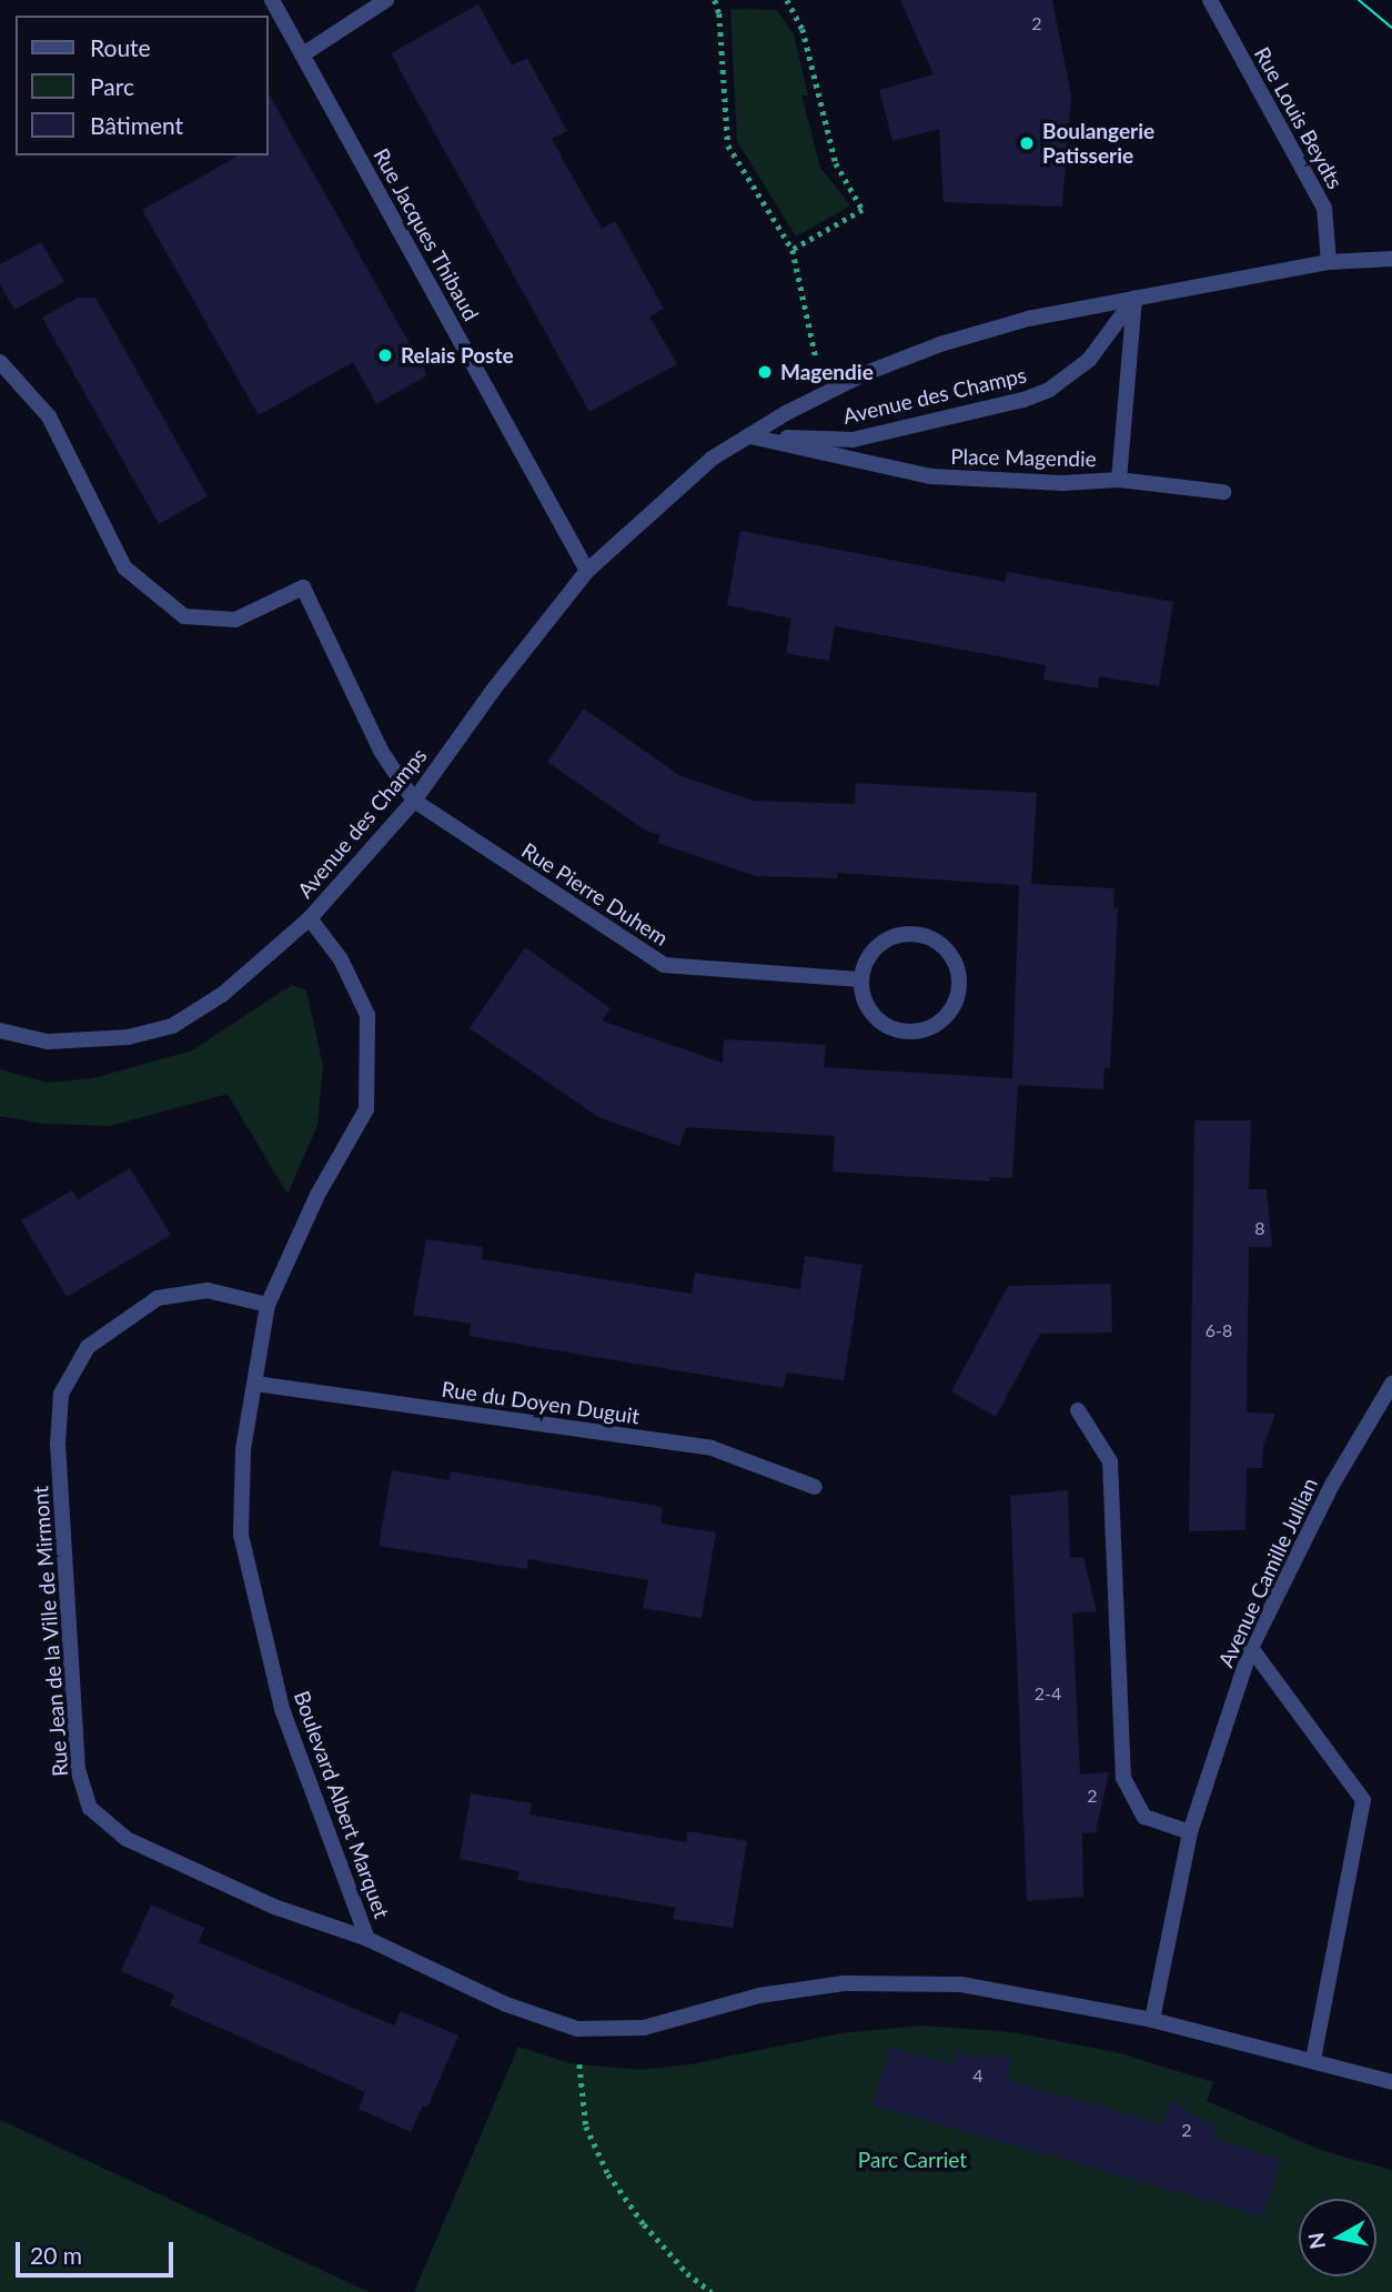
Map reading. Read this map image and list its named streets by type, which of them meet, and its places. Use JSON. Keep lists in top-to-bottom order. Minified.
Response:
{"streets":{"street":["Rue Louis Beydts","Rue Jacques Thibaud","Avenue des Champs","Place Magendie","Rue Pierre Duhem","Rue du Doyen Duguit","Avenue Camille Jullian","Rue Jean de la Ville de Mirmont","Boulevard Albert Marquet"]},"crossings":[["Rue Louis Beydts","Avenue des Champs"],["Rue Jacques Thibaud","Avenue des Champs"],["Avenue des Champs","Place Magendie"],["Avenue des Champs","Rue Pierre Duhem"],["Avenue des Champs","Boulevard Albert Marquet"],["Rue du Doyen Duguit","Boulevard Albert Marquet"],["Avenue Camille Jullian","Boulevard Albert Marquet"],["Rue Jean de la Ville de Mirmont","Boulevard Albert Marquet"]],"parks":["Parc Carriet"],"places":["Boulangerie Patisserie","Relais Poste","Magendie"],"house_numbers":["2","8","6-8","2-4","2","4","2"],"legend":["Route","Parc","Bâtiment"],"scale_bar":"20 m","north":"left"}
